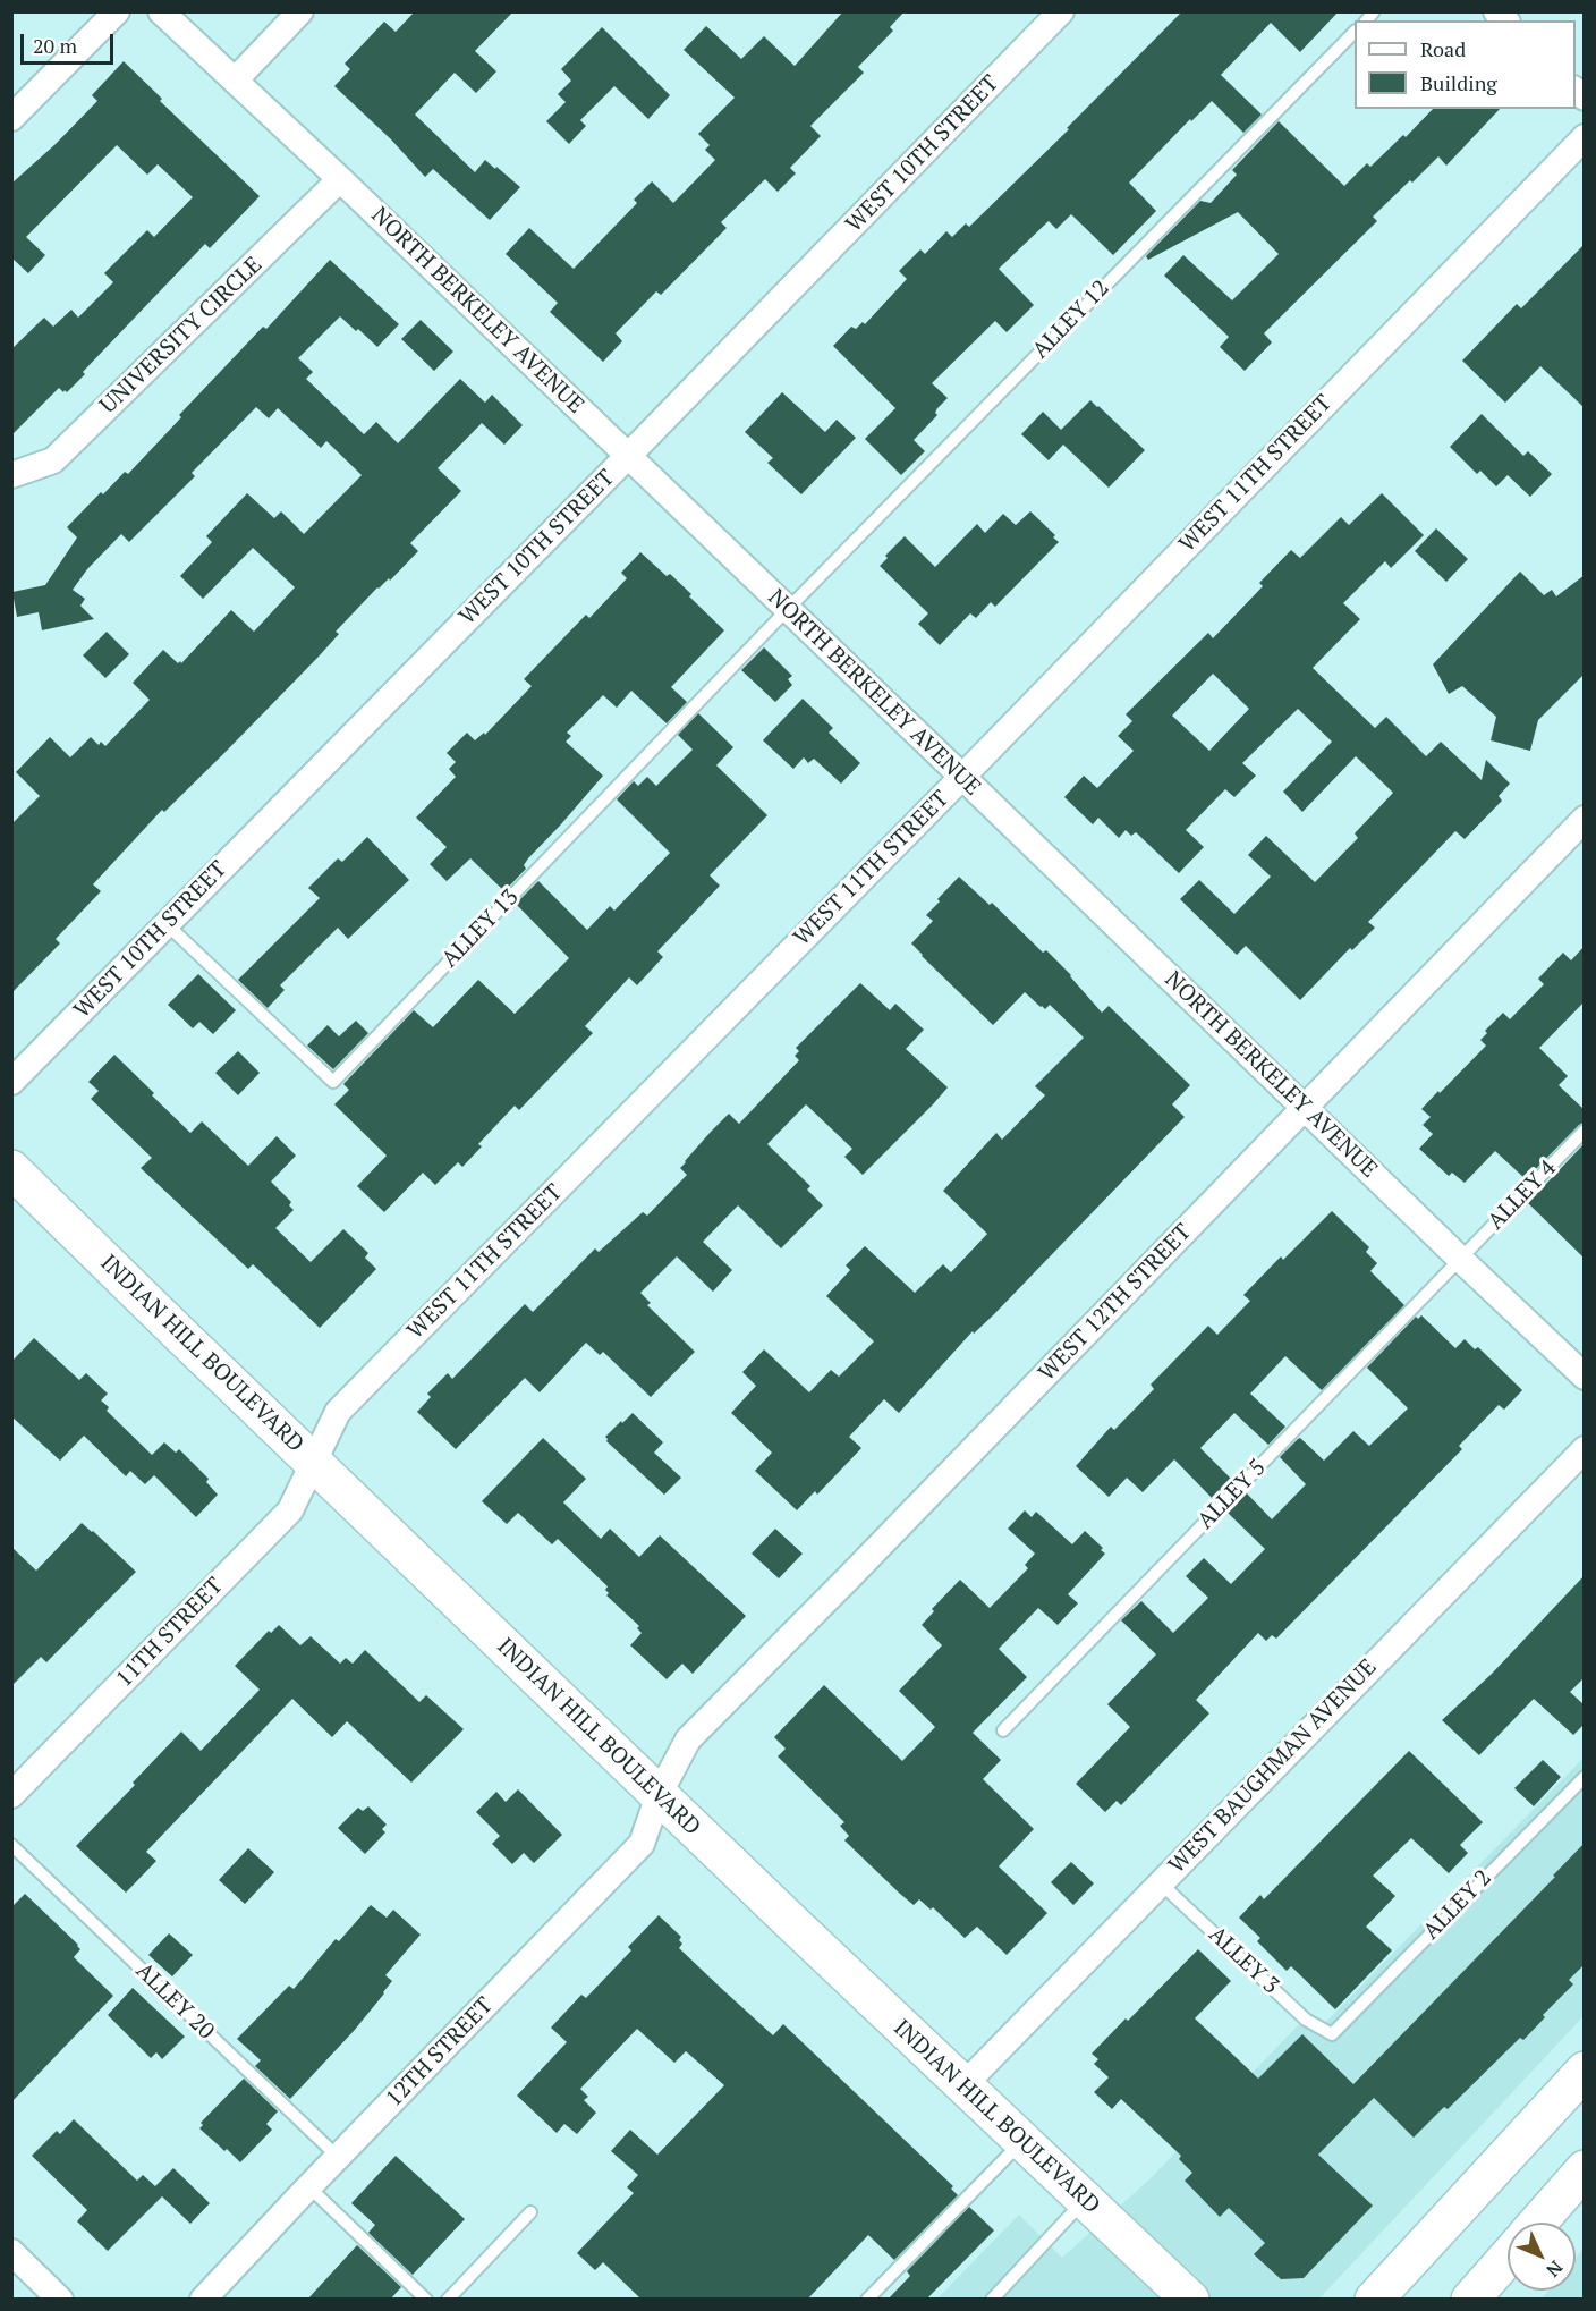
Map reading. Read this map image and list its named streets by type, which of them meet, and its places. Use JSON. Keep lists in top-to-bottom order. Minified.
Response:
{"streets":{"main road":["INDIAN HILL BOULEVARD"],"street":["WEST 10TH STREET","NORTH BERKELEY AVENUE","UNIVERSITY CIRCLE","WEST 11TH STREET","WEST 12TH STREET","11TH STREET","WEST BAUGHMAN AVENUE","12TH STREET"],"lane":["ALLEY 12","ALLEY 13","ALLEY 4","ALLEY 5","ALLEY 2","ALLEY 3","ALLEY 20"]},"crossings":[["WEST 10TH STREET","NORTH BERKELEY AVENUE"],["WEST 10TH STREET","ALLEY 13"],["NORTH BERKELEY AVENUE","ALLEY 12"],["NORTH BERKELEY AVENUE","UNIVERSITY CIRCLE"],["NORTH BERKELEY AVENUE","WEST 11TH STREET"],["NORTH BERKELEY AVENUE","ALLEY 13"],["NORTH BERKELEY AVENUE","ALLEY 4"],["NORTH BERKELEY AVENUE","WEST 12TH STREET"],["NORTH BERKELEY AVENUE","ALLEY 5"],["ALLEY 12","ALLEY 13"],["WEST 11TH STREET","INDIAN HILL BOULEVARD"],["WEST 11TH STREET","11TH STREET"],["ALLEY 4","ALLEY 5"],["WEST 12TH STREET","INDIAN HILL BOULEVARD"],["WEST 12TH STREET","12TH STREET"],["INDIAN HILL BOULEVARD","11TH STREET"],["INDIAN HILL BOULEVARD","WEST BAUGHMAN AVENUE"],["INDIAN HILL BOULEVARD","12TH STREET"],["WEST BAUGHMAN AVENUE","ALLEY 3"],["ALLEY 2","ALLEY 3"],["ALLEY 20","12TH STREET"]],"legend":["Road","Building"],"scale_bar":"20 m","north":"bottom right"}
